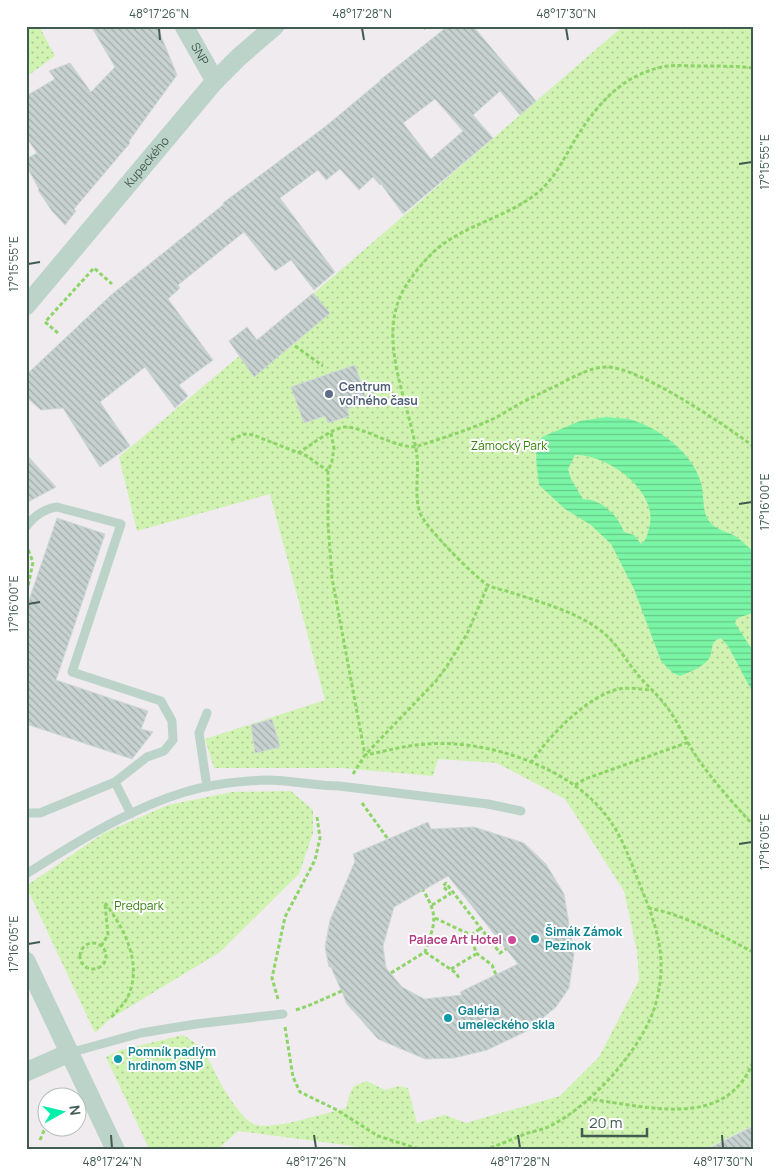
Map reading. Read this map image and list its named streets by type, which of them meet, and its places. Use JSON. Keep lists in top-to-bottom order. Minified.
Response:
{"streets":{"street":["SNP","Kupeckého"]},"crossings":[["SNP","Kupeckého"]],"parks":["Zámocký Park","Predpark"],"places":["Centrum voľného času","Šimák Zámok Pezinok","Palace Art Hotel","Galéria umeleckého skla","Pomník padlým hrdinom SNP"],"scale_bar":"20 m","north":"right","coordinates":["48°17'26\"N","48°17'28\"N","48°17'30\"N","17°15'55\"E","17°16'00\"E","17°16'05\"E","48°17'24\"N"]}
